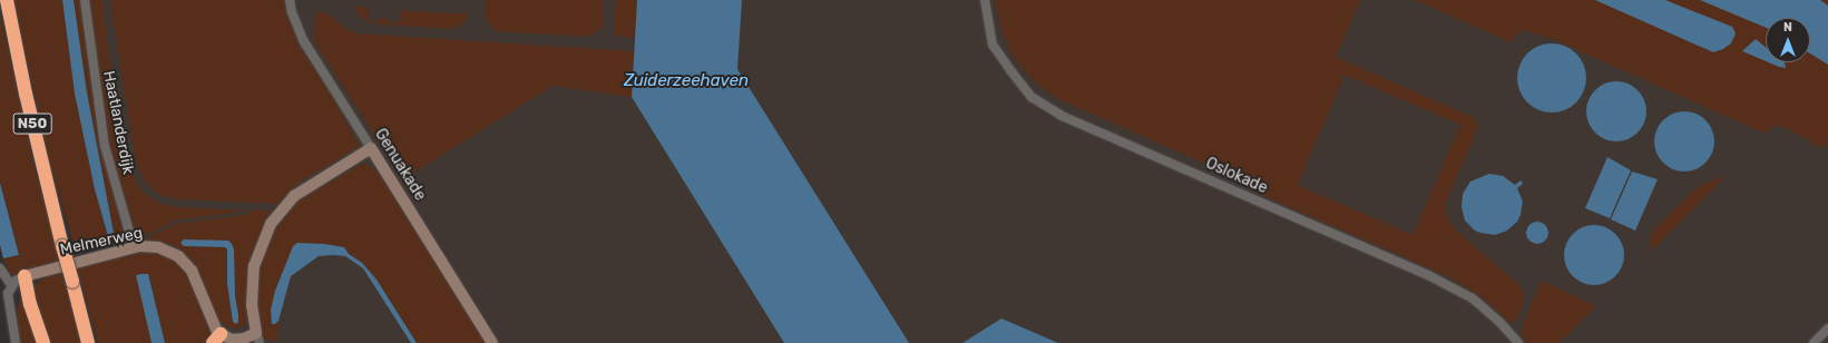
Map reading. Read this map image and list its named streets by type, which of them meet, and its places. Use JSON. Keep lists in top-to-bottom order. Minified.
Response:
{"streets":{"highway":["N50"],"street":["Haatlanderdijk","Genuakade","Oslokade","Melmerweg"]},"crossings":[["Haatlanderdijk","Melmerweg"],["Genuakade","Melmerweg"]],"water":["Zuiderzeehaven"],"north":"top"}
